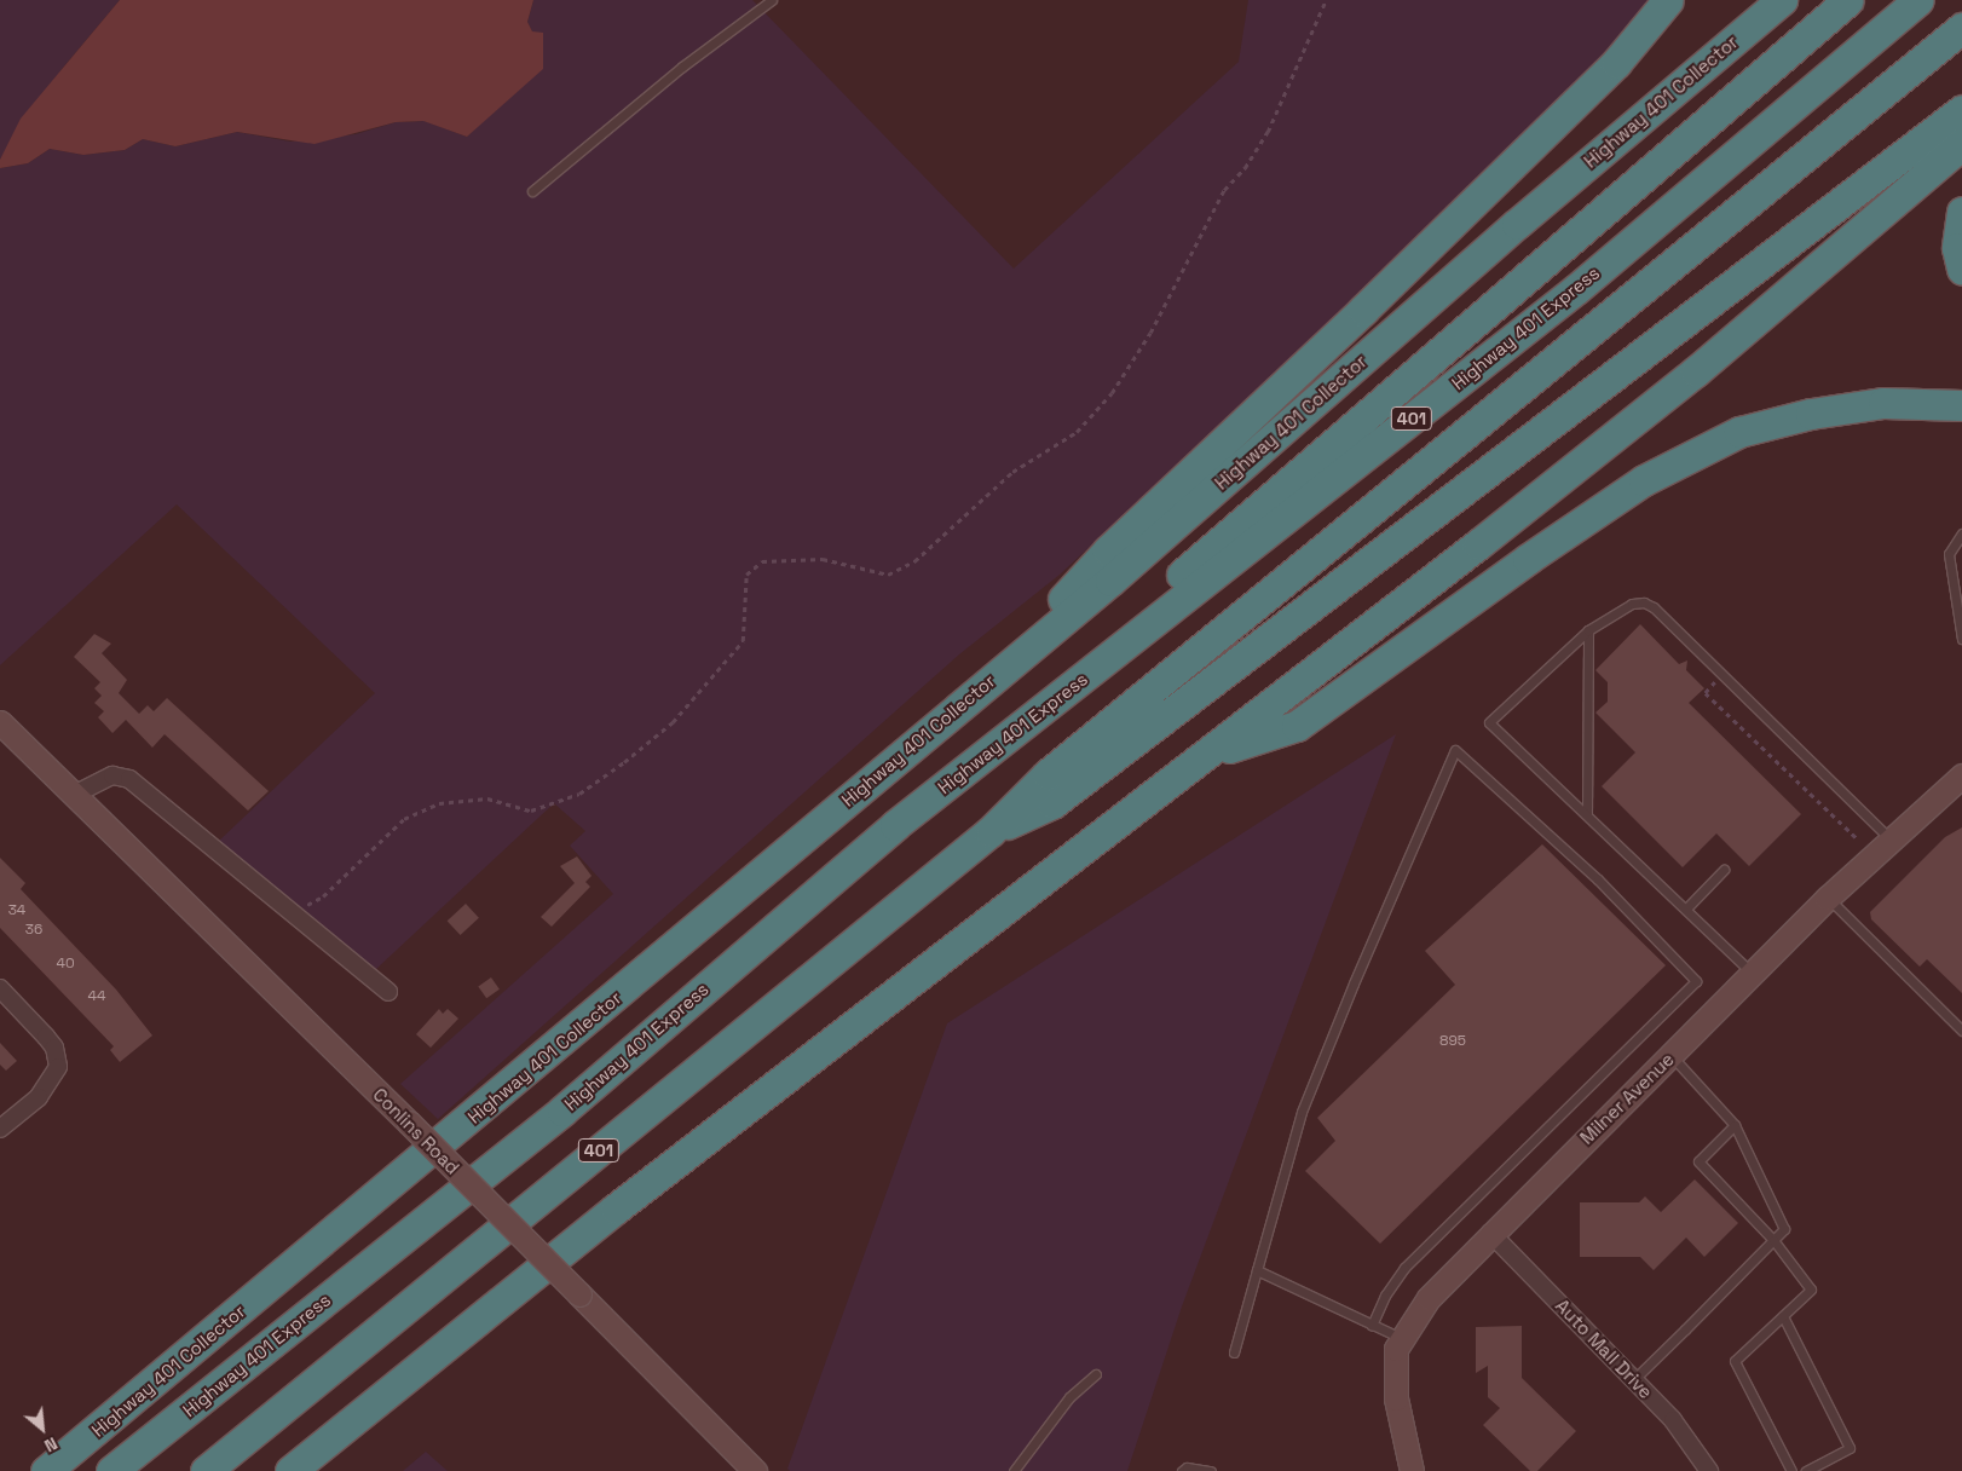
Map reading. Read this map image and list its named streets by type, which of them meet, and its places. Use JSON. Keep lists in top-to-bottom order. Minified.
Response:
{"streets":{"highway":["Highway 401 Collector","Highway 401 Express","401"],"street":["Milner Avenue","Conlins Road","Auto Mall Drive"]},"crossings":[["Milner Avenue","Auto Mall Drive"]],"house_numbers":["34","36","40","44","895"],"north":"bottom right"}
